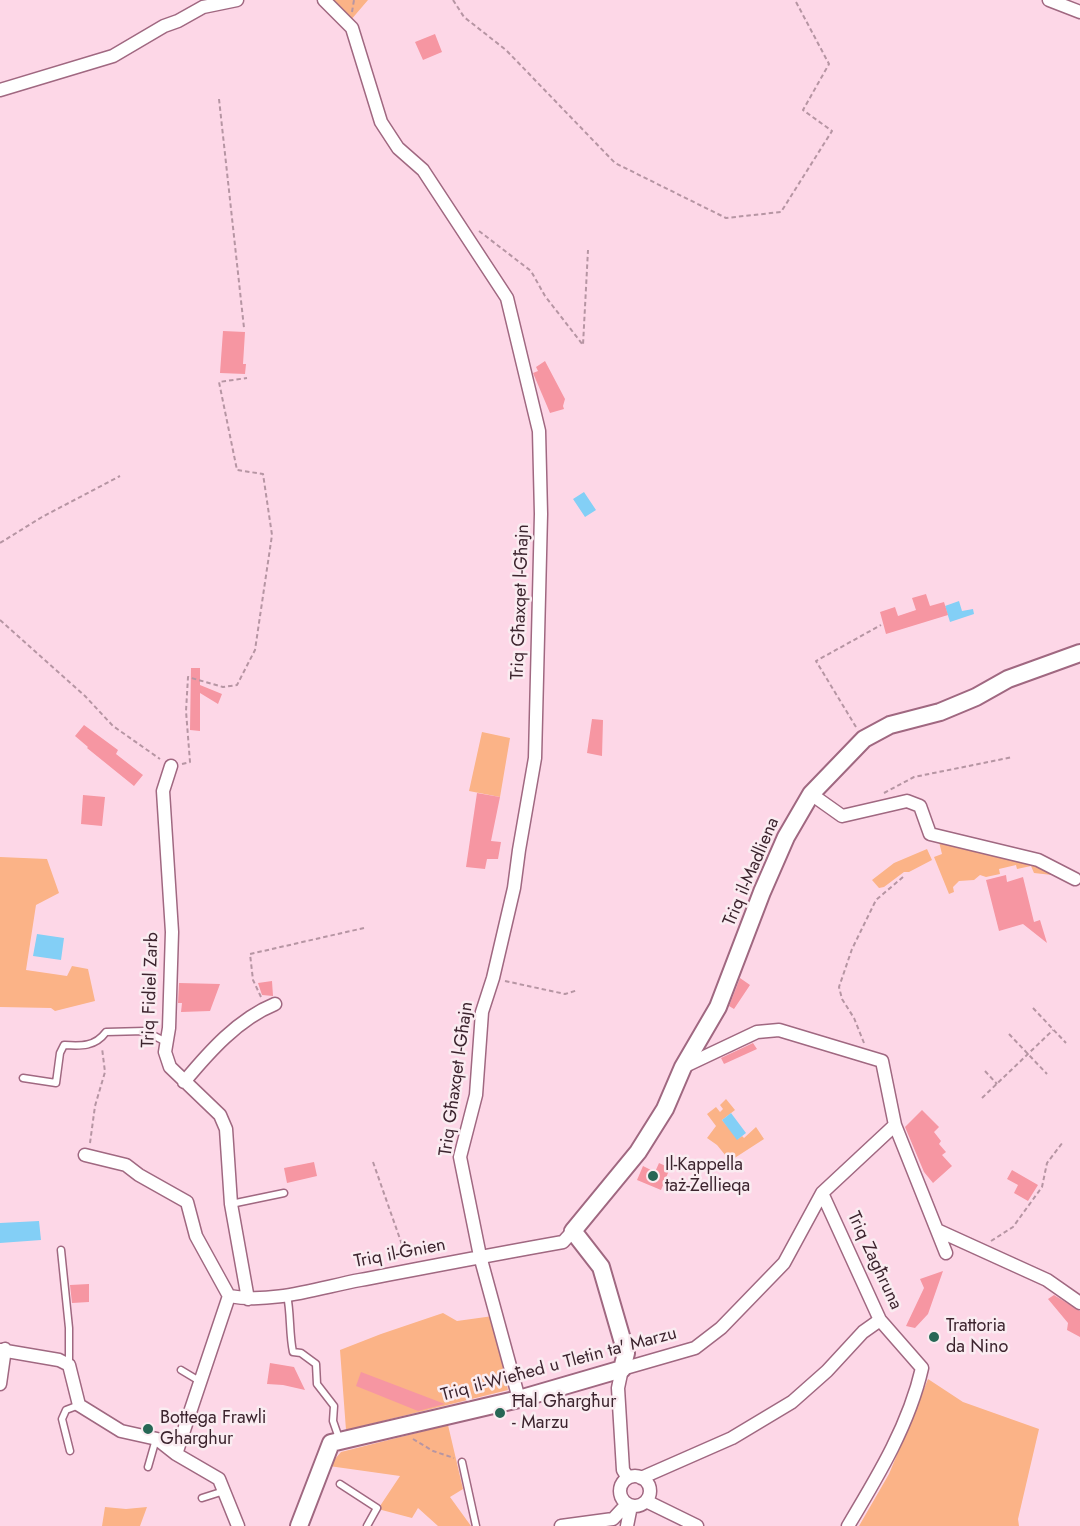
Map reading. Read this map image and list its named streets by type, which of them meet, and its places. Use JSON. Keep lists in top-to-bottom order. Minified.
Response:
{"streets":{"street":["Triq Għaxqet l-Għajn","Triq il-Madliena","Triq Fidiel Zarb","Triq il-Ġnien","Triq Zagħruna","Triq il-Wieħed u Tletin ta' Marzu"]},"crossings":[["Triq Għaxqet l-Għajn","Triq il-Ġnien"],["Triq Għaxqet l-Għajn","Triq il-Wieħed u Tletin ta' Marzu"],["Triq il-Madliena","Triq il-Ġnien"],["Triq Fidiel Zarb","Triq il-Ġnien"],["Triq Zagħruna","Triq il-Wieħed u Tletin ta' Marzu"]],"places":["Il-Kappella taż-Żellieqa","Trattoria da Nino","Ħal Għargħur - Marzu","Bottega Frawli Gharghur"]}
